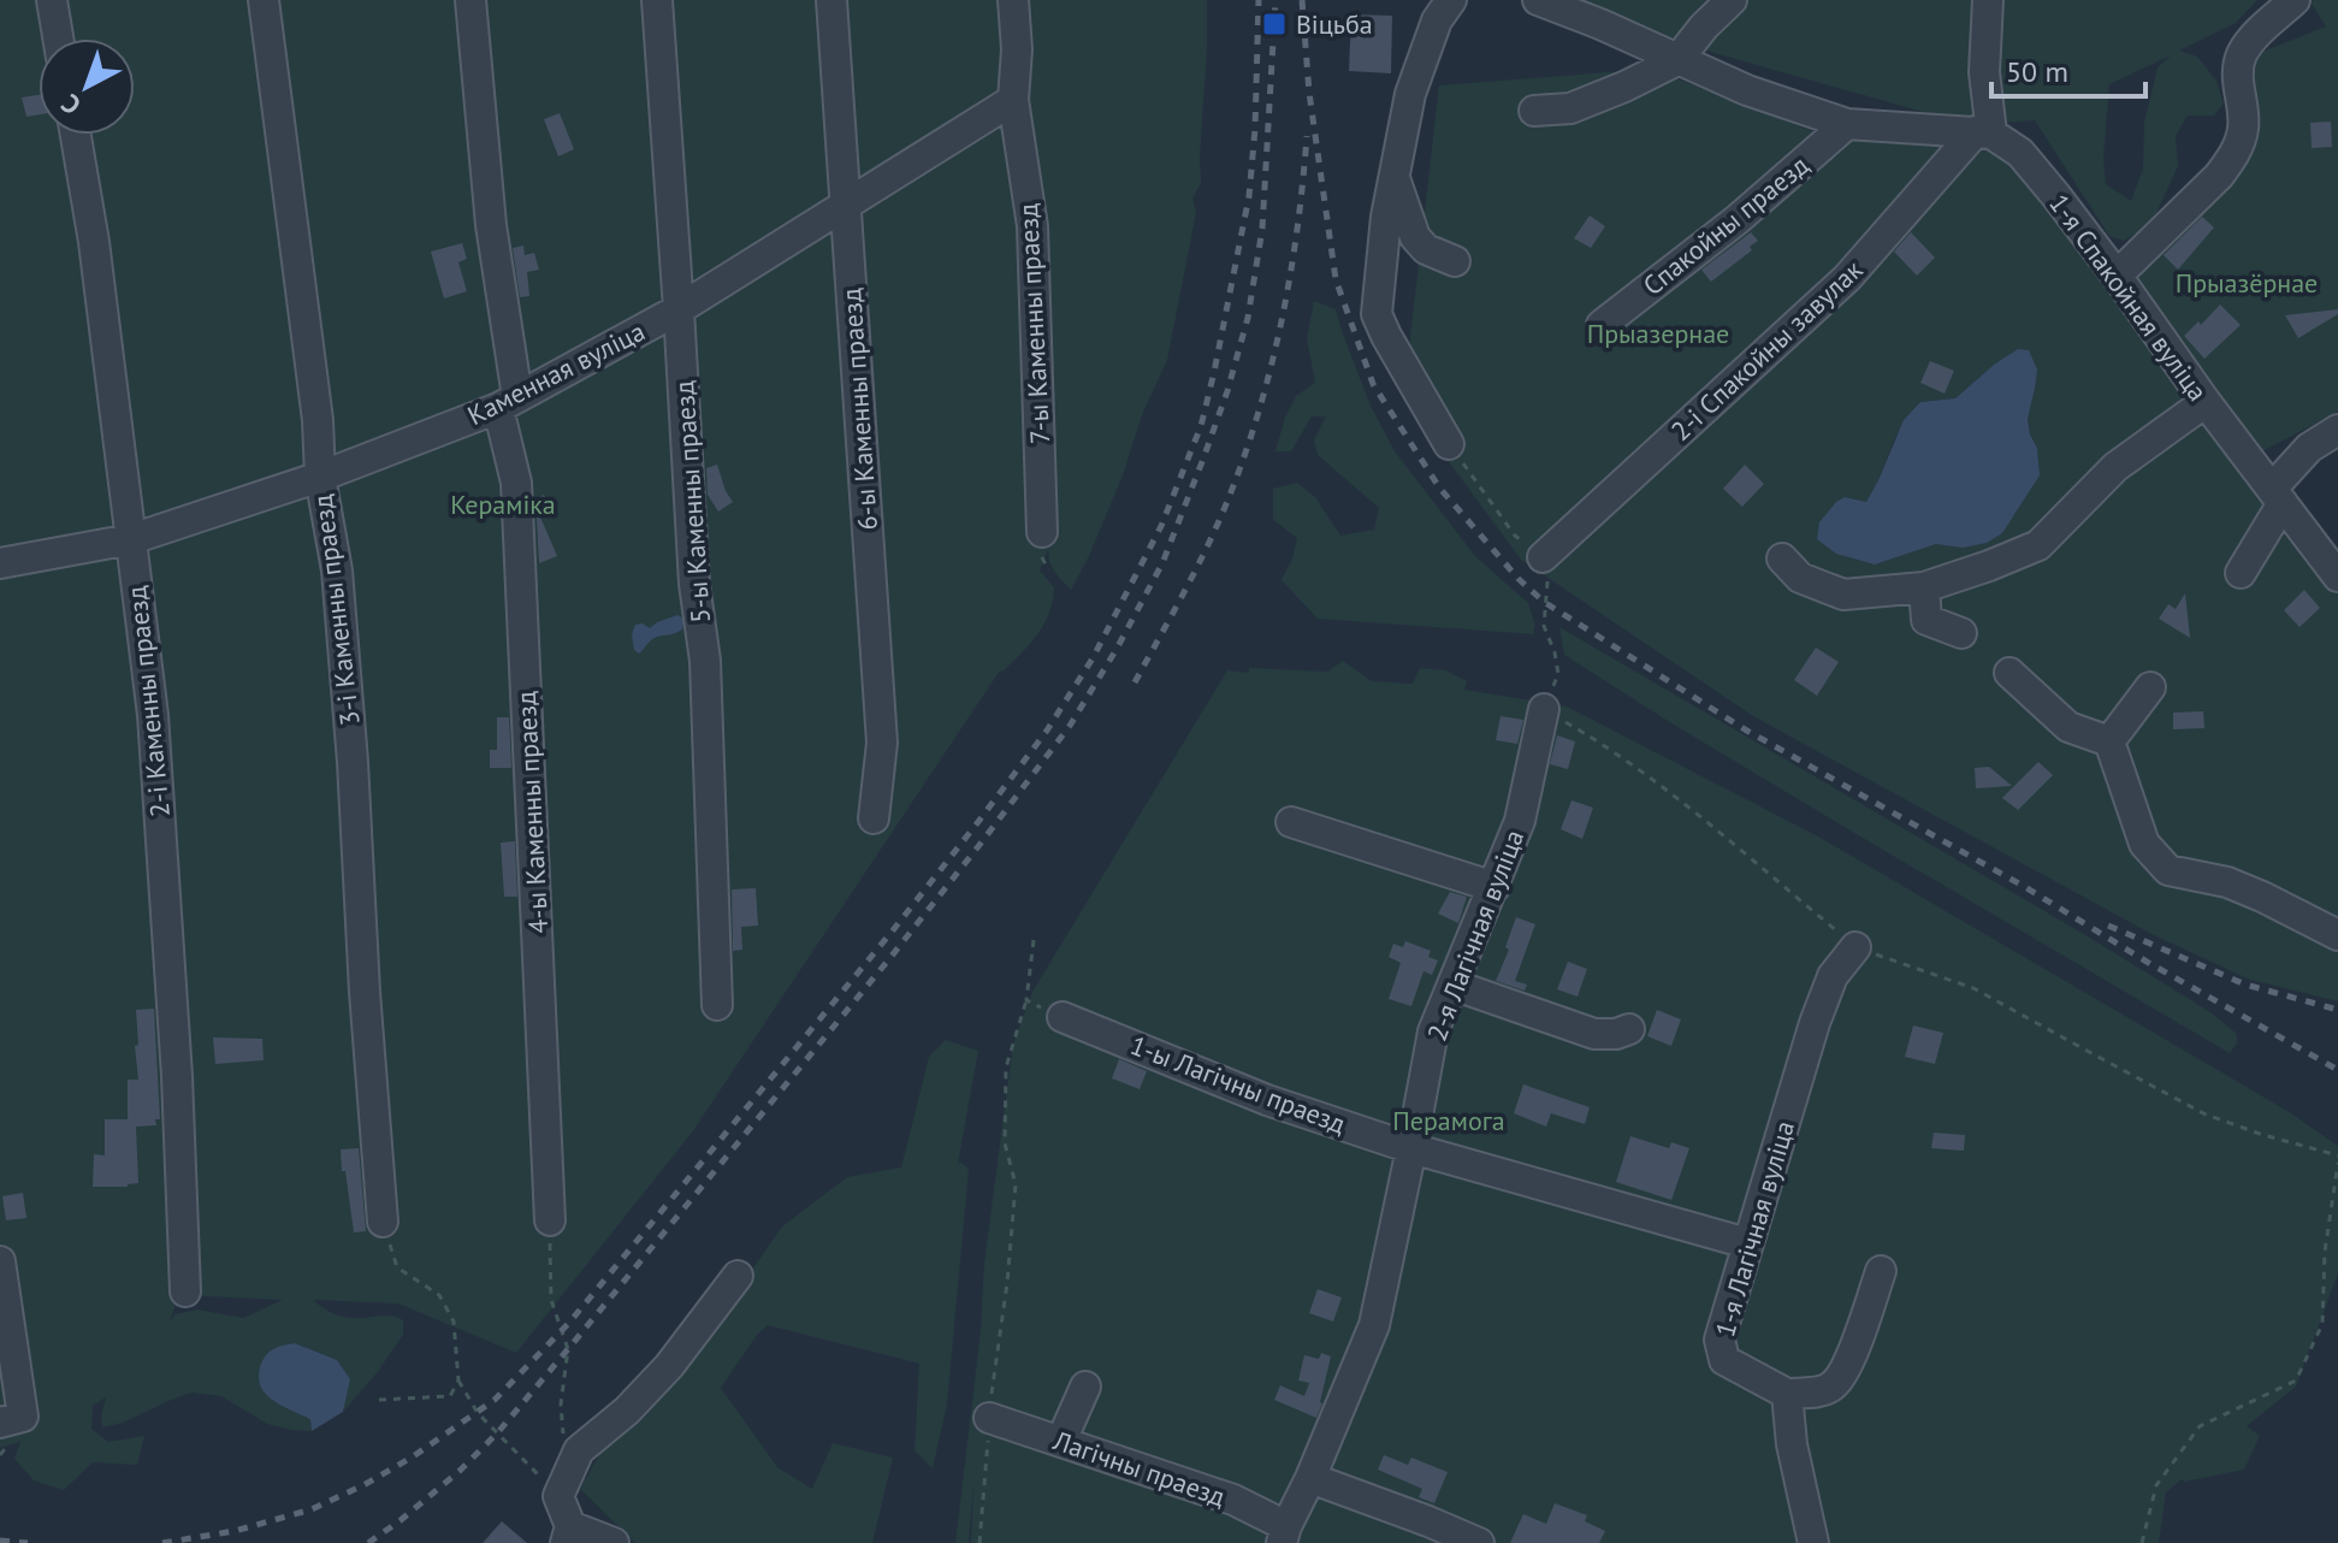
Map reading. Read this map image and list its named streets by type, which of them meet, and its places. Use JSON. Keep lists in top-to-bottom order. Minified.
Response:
{"streets":{"street":["Спакойны праезд","1-я Спакойная вуліца","7-ы Каменны праезд","2-і Спакойны завулак","Каменная вуліца","6-ы Каменны праезд","5-ы Каменны праезд","3-і Каменны праезд","2-і Каменны праезд","4-ы Каменны праезд","2-я Лагічная вуліца","1-ы Лагічны праезд","1-я Лагічная вуліца","Лагічны праезд"]},"crossings":[["1-я Спакойная вуліца","2-і Спакойны завулак"],["7-ы Каменны праезд","Каменная вуліца"],["Каменная вуліца","6-ы Каменны праезд"],["Каменная вуліца","5-ы Каменны праезд"],["Каменная вуліца","3-і Каменны праезд"],["Каменная вуліца","2-і Каменны праезд"],["Каменная вуліца","4-ы Каменны праезд"],["2-я Лагічная вуліца","1-ы Лагічны праезд"],["2-я Лагічная вуліца","Лагічны праезд"],["1-ы Лагічны праезд","1-я Лагічная вуліца"]],"parks":["Прыазёрнае","Прыазернае","Кераміка","Перамога"],"places":{"transit":["Віцьба"]},"scale_bar":"50 m","north":"bottom left"}
